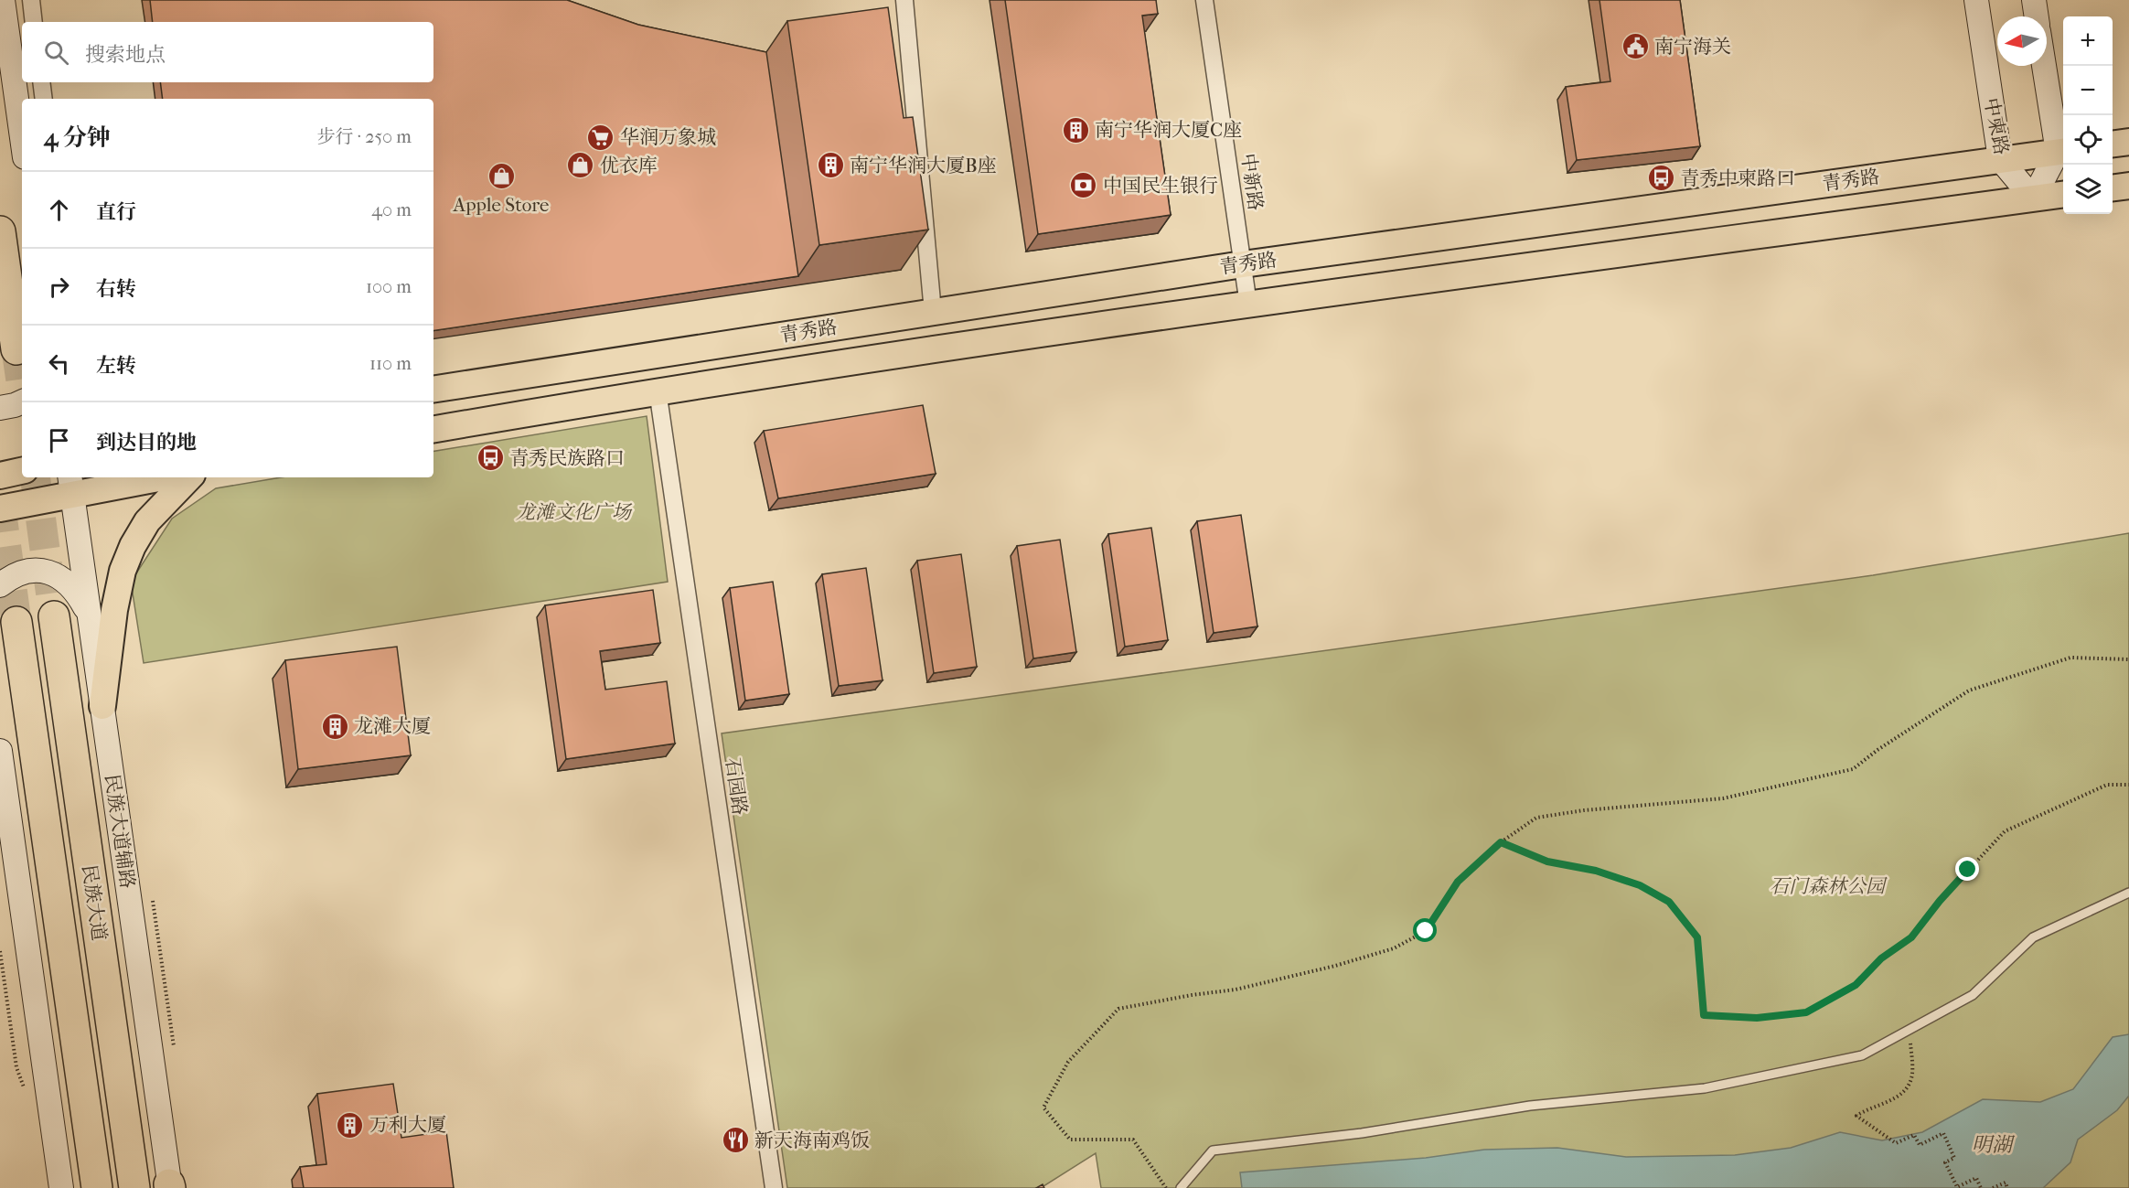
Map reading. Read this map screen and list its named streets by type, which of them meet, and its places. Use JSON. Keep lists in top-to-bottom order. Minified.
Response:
{"streets":{"highway":["民族大道"],"main road":["青秀路"],"street":["中柬路","中新路","石园路","民族大道辅路"]},"crossings":[["中柬路","青秀路"],["青秀路","中新路"],["青秀路","石园路"]],"water":["明湖"],"parks":["龙滩文化广场","石门森林公园"],"places":{"public building":["南宁海关"],"building":["南宁华润大厦C座","南宁华润大厦B座","龙滩大厦","万利大厦"],"supermarket":["华润万象城"],"shop":["优衣库","Apple Store"],"bus stop":["青秀中柬路口","青秀民族路口"],"bank":["中国民生银行"],"restaurant":["新天海南鸡饭"]},"north":"left","page":{"map_buttons":["+","−"],"search":"搜索地点","heading":["4 分钟","步行 · 250 m"],"list":[["直行","40 m"],["右转","100 m"],["左转","110 m"],"到达目的地"]}}
